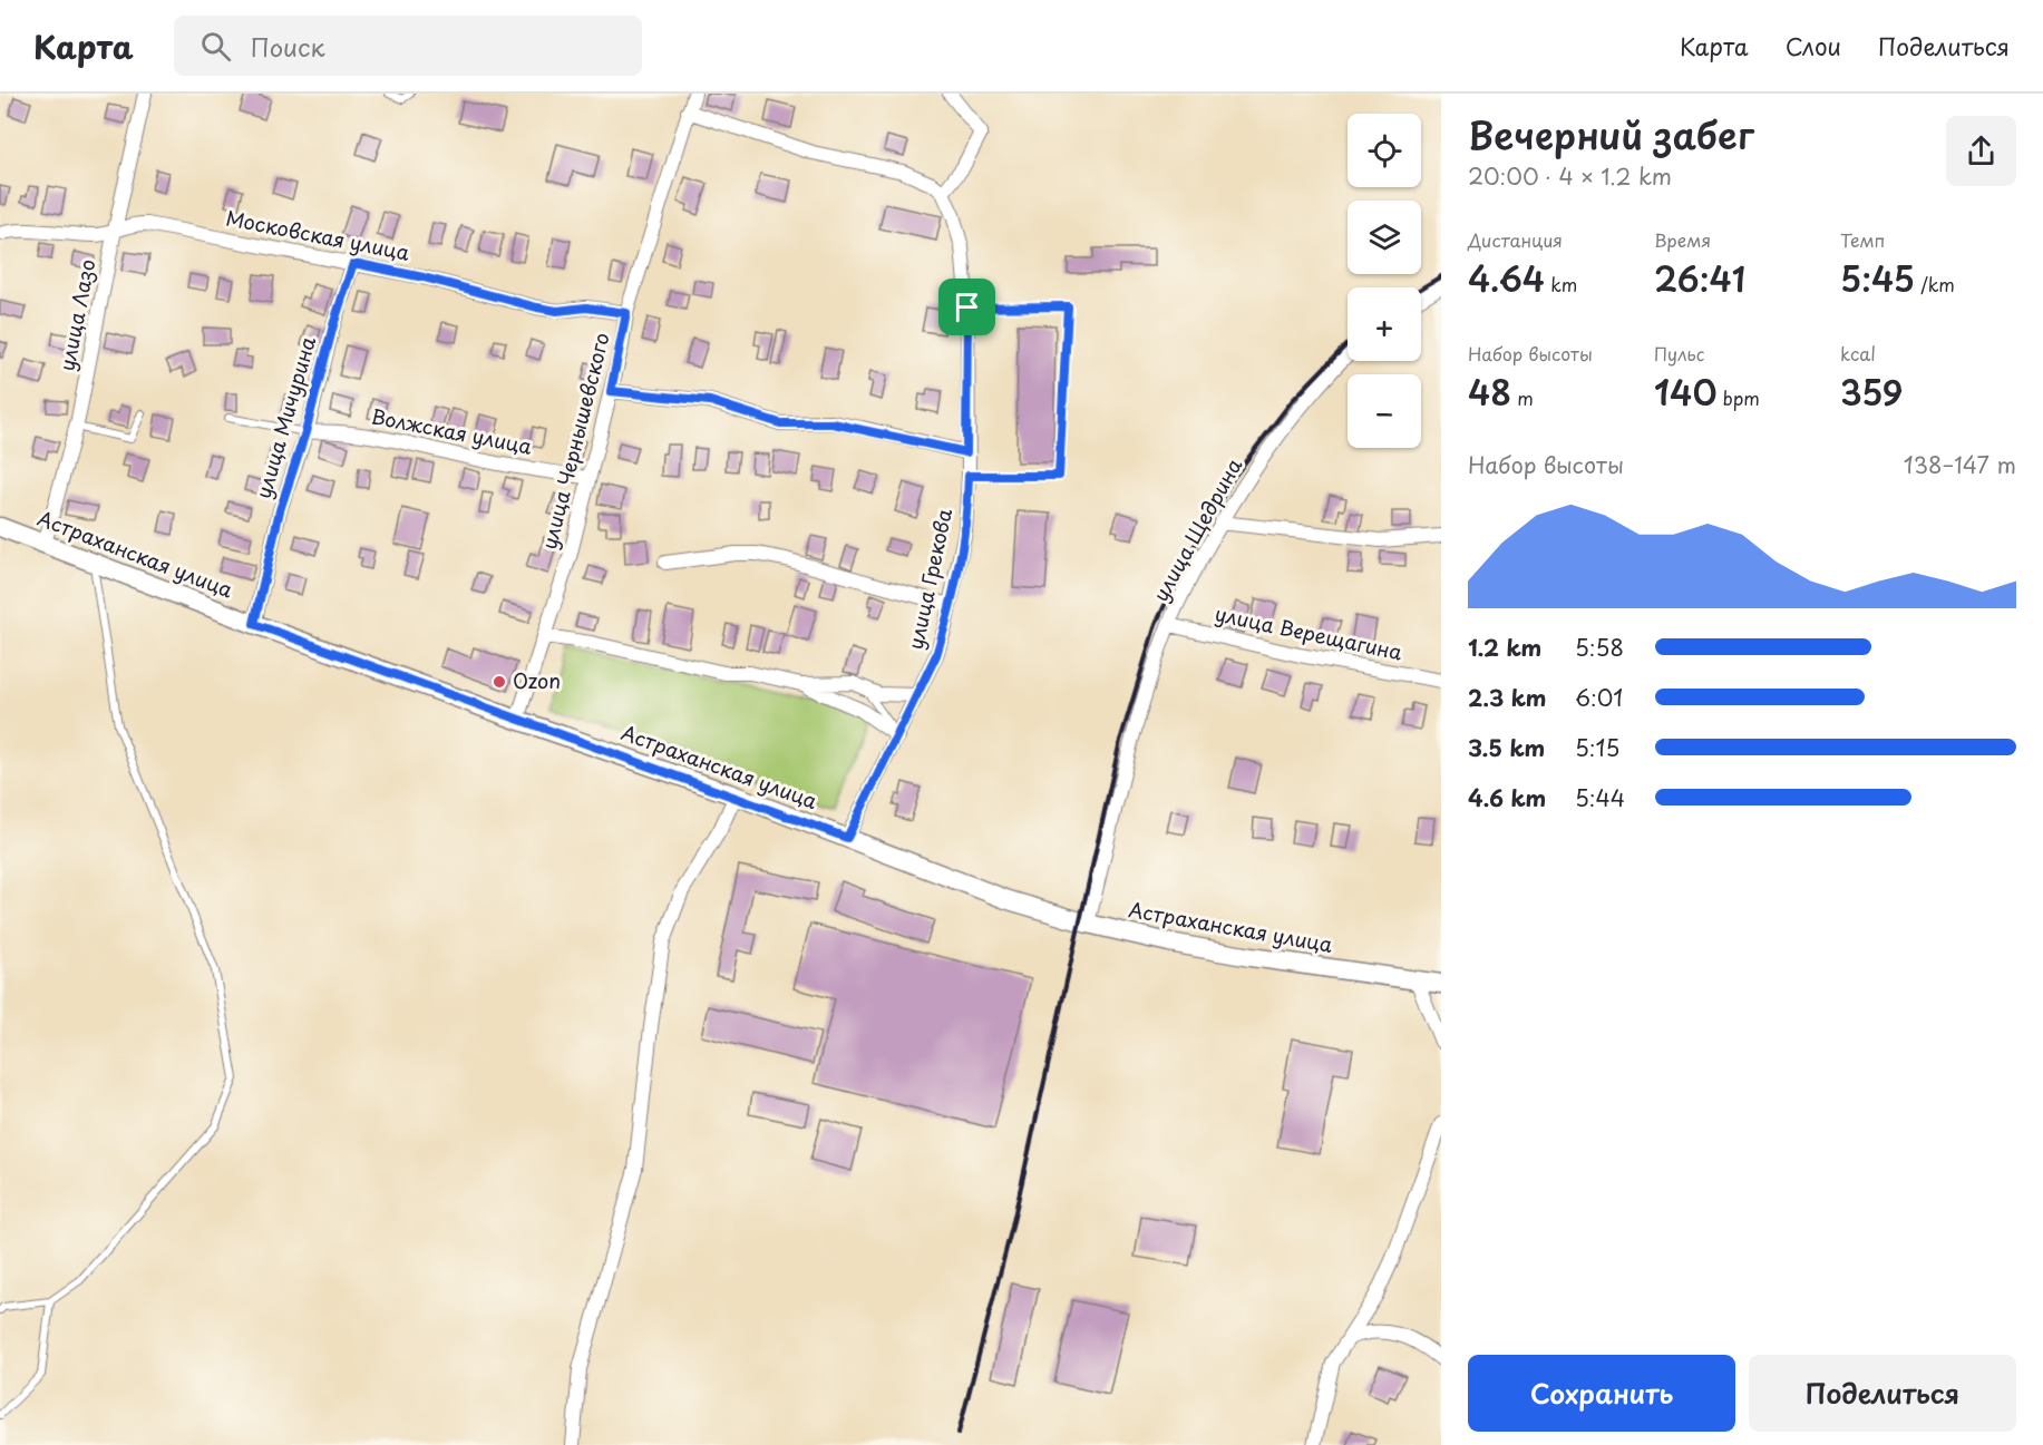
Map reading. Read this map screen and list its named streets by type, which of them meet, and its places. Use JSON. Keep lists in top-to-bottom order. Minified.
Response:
{"streets":{"main road":["Астраханская улица"],"street":["Московская улица","улица Лазо","улица Мичурина","Волжская улица","улица Чернышевского","улица Щедрина","улица Грекова","улица Верещагина"]},"crossings":[["Московская улица","улица Лазо"],["Московская улица","улица Мичурина"],["Московская улица","улица Чернышевского"],["улица Лазо","Астраханская улица"],["улица Мичурина","Волжская улица"],["улица Мичурина","Астраханская улица"],["Волжская улица","улица Чернышевского"],["улица Чернышевского","Астраханская улица"],["улица Щедрина","Астраханская улица"],["улица Щедрина","улица Верещагина"],["Астраханская улица","улица Грекова"]],"places":["Ozon"],"page":{"header":"Карта","search":"Поиск","nav":["Карта","Слои","Поделиться"],"heading":["Вечерний забег","20:00 · 4 × 1.2 km"],"map_buttons":["+","−"],"stats":[["Дистанция","4.64 km"],["Время","26:41"],["Темп","5:45 /km"],["Набор высоты","48 m"],["Пульс","140 bpm"],["kcal","359"]],"chart":["Набор высоты","138–147 m"],"list":[{"name":"1.2 km","note":"5:58"},{"name":"2.3 km","note":"6:01"},{"name":"3.5 km","note":"5:15"},{"name":"4.6 km","note":"5:44"}],"buttons":["Сохранить","Поделиться"]}}
